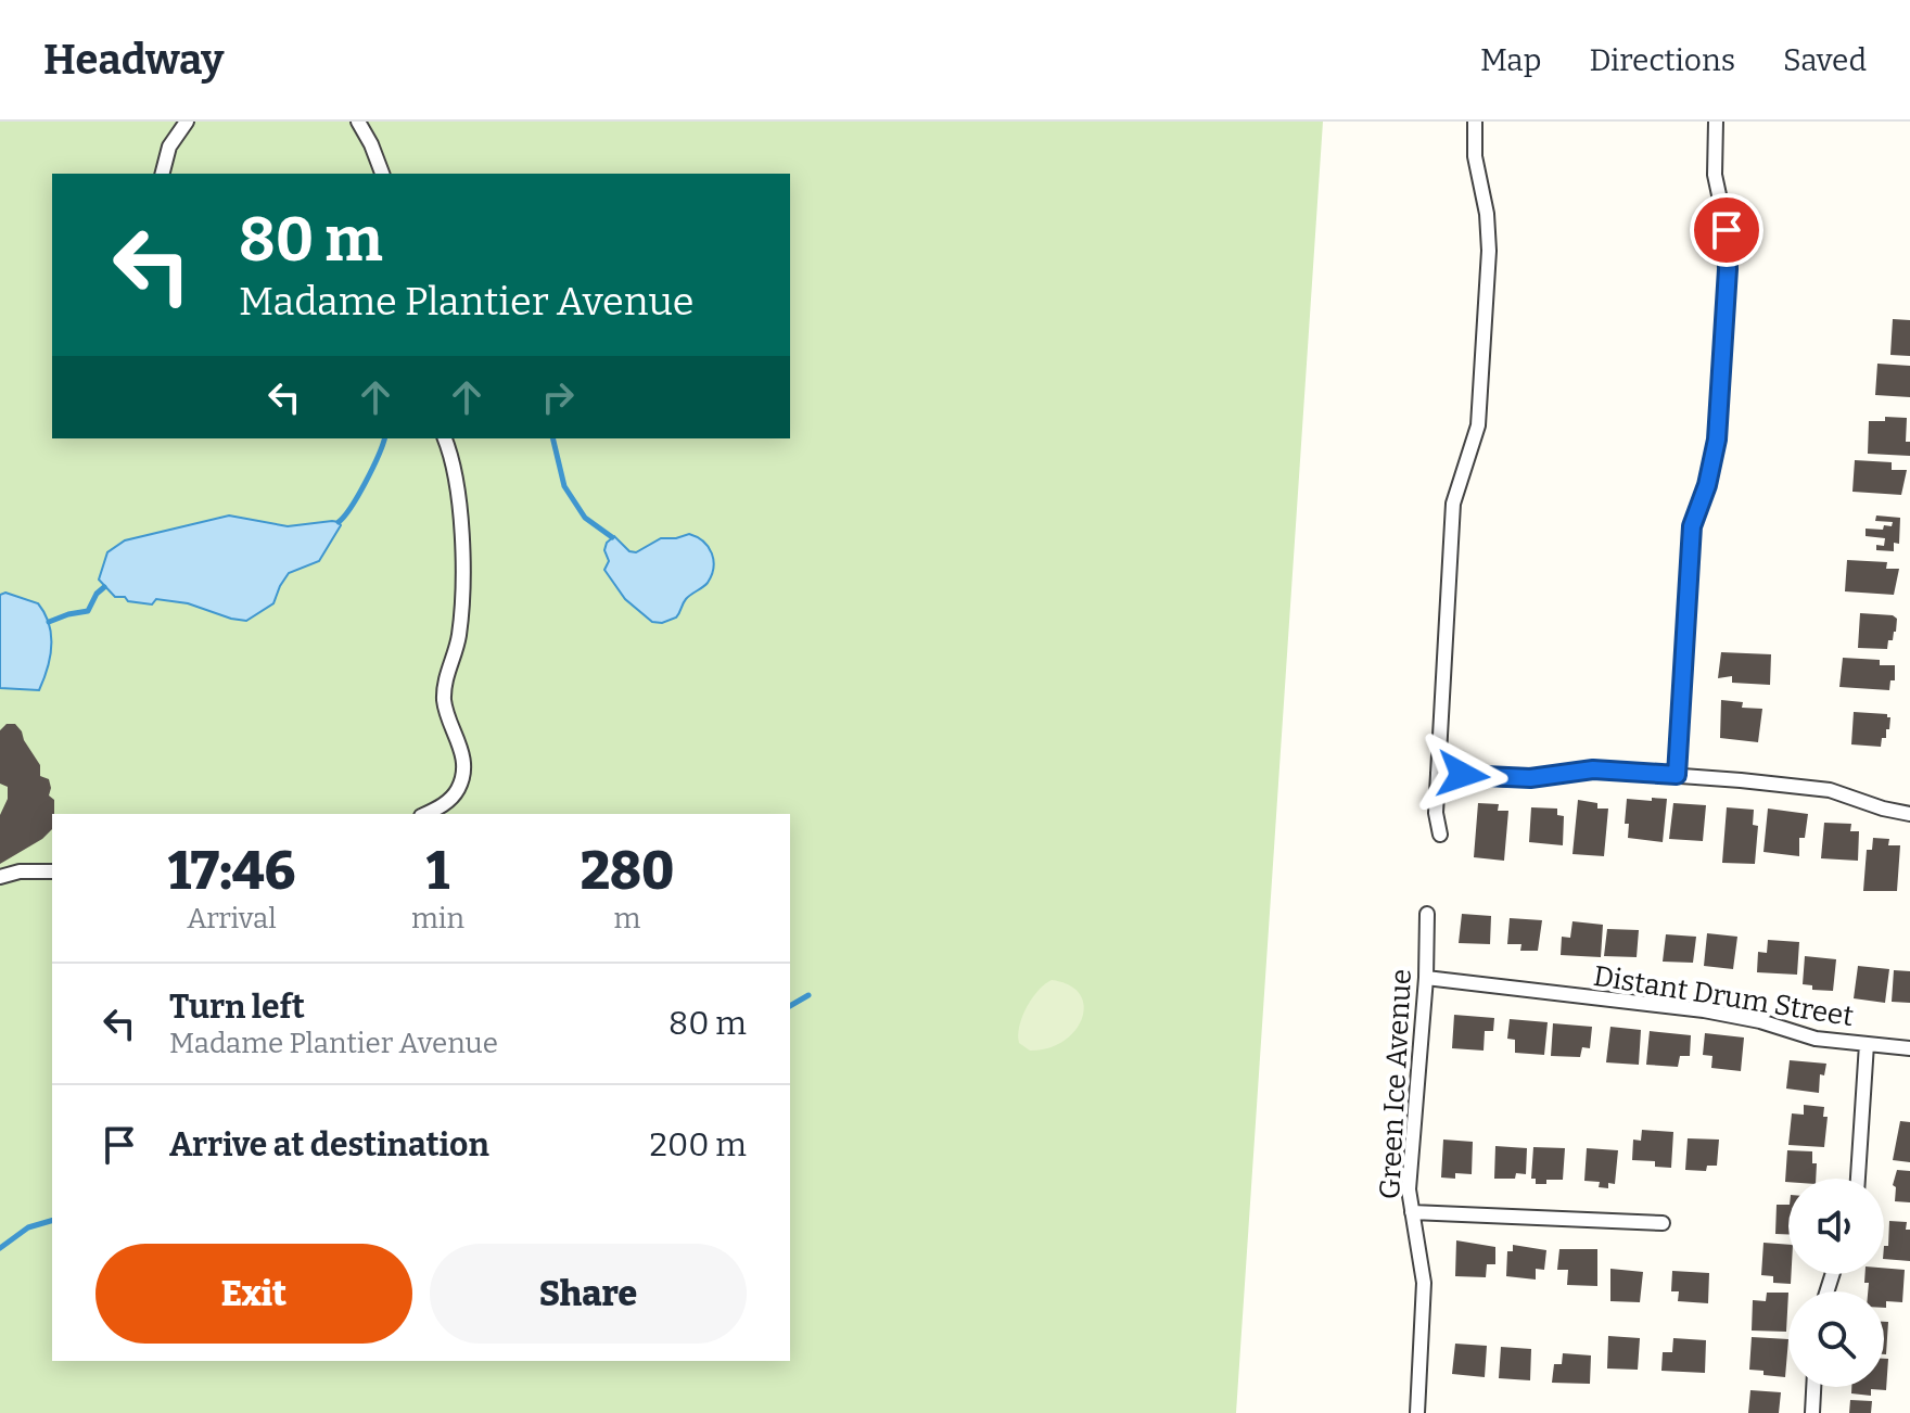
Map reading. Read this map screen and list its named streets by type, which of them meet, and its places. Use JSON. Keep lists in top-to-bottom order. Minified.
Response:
{"streets":{"street":["Distant Drum Street","Green Ice Avenue"]},"crossings":[["Distant Drum Street","Green Ice Avenue"]],"page":{"header":"Headway","nav":["Map","Directions","Saved"],"turn":["80 m","Madame Plantier Avenue"],"eta":["17:46","Arrival","1","min","280","m"],"list":[{"name":"Turn left","note":"Madame Plantier Avenue","value":"80 m"},{"name":"Arrive at destination","value":"200 m"}],"buttons":["Exit","Share"]}}
